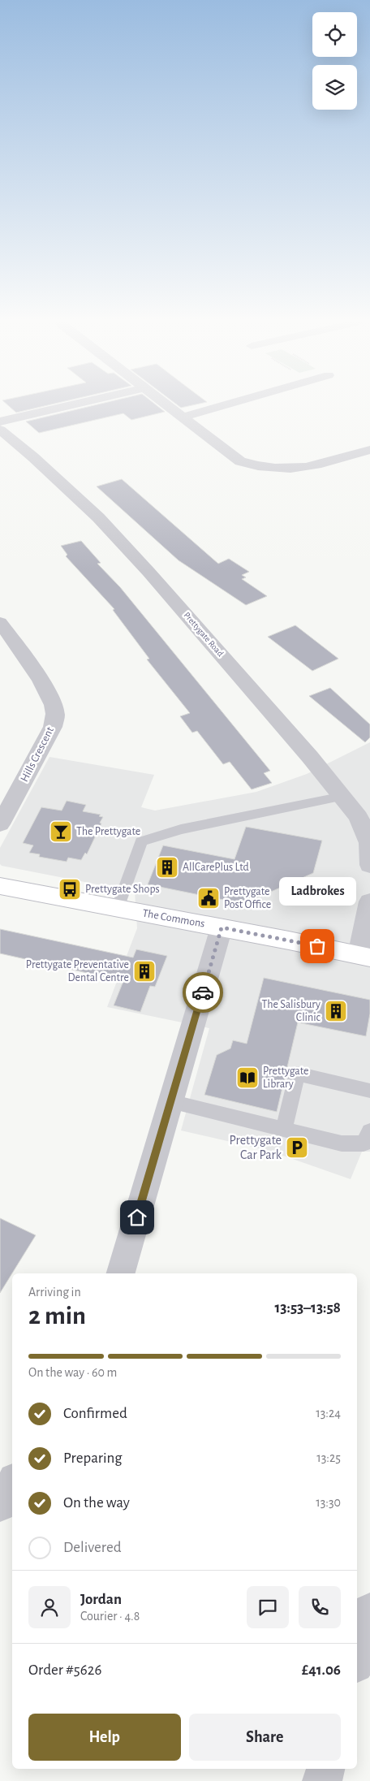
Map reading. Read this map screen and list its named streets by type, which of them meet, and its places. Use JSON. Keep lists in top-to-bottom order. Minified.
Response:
{"streets":{"street":["Prettygate Road","Hills Crescent","The Commons"]},"places":{"bar":["The Prettygate"],"building":["AllCarePlus Ltd","Prettygate Preventative Dental Centre","The Salisbury Clinic"],"bus stop":["Prettygate Shops"],"public building":["Prettygate Post Office"],"other":["Ladbrokes"],"library":["Prettygate Library"],"parking":["Prettygate Car Park"]},"page":{"bubble":"Ladbrokes","heading":["2 min","Arriving in","13:53–13:58"],"panel":["Jordan","Courier · 4.8","Order #5626","£41.06"],"bar":"On the way · 60 m","list":[["Confirmed","13:24"],["Preparing","13:25"],["On the way","13:30"],"Delivered"],"buttons":["Help","Share"]}}
